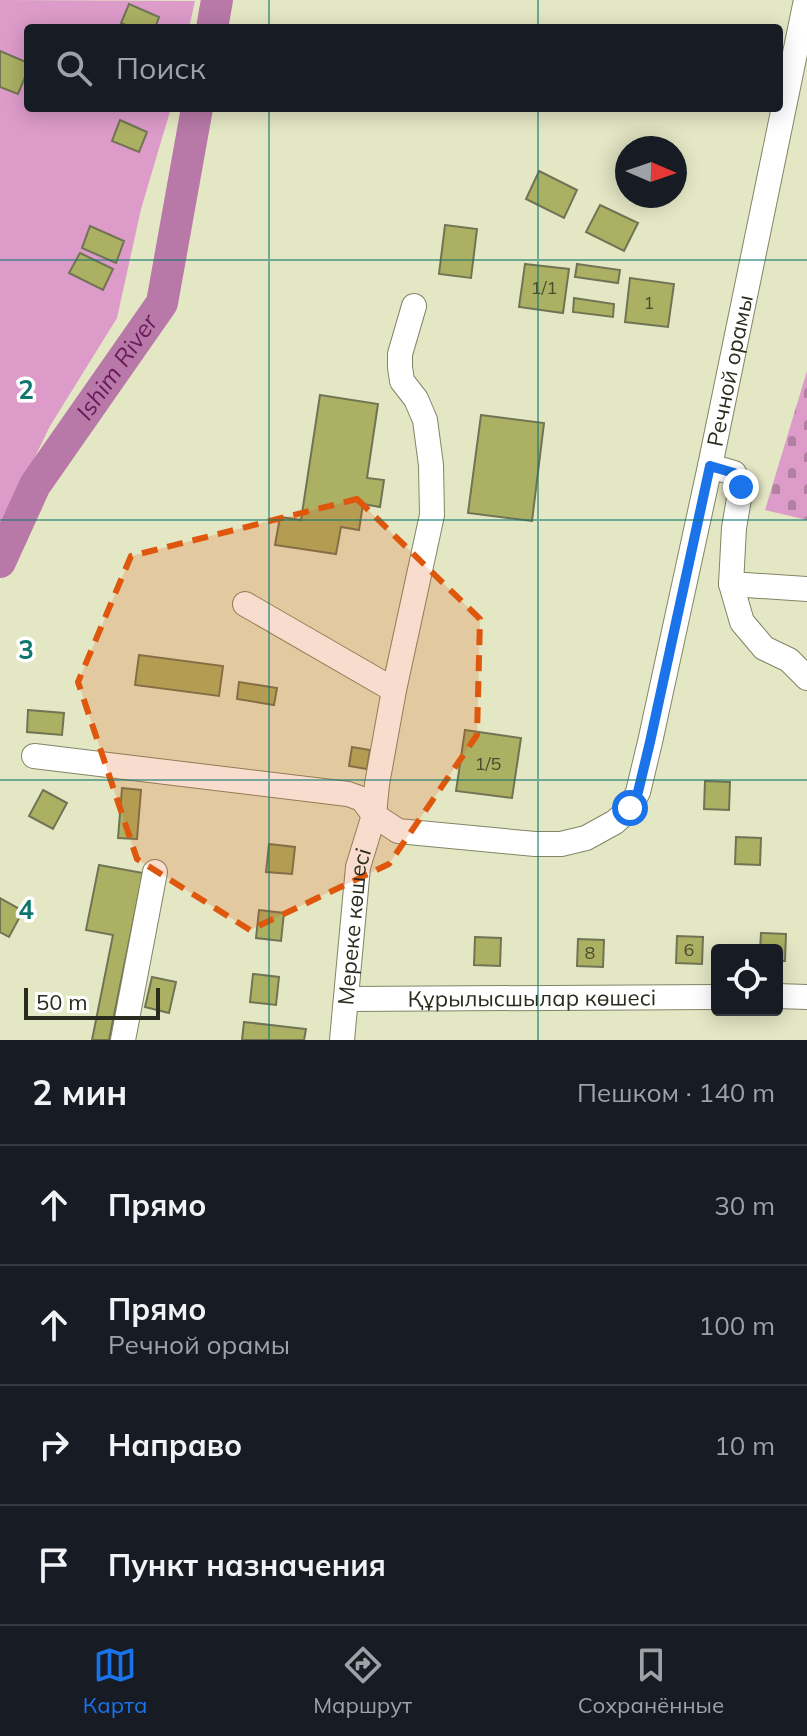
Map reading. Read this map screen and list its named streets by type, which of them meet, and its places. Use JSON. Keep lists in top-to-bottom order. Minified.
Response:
{"streets":{"street":["Речной орамы","Мереке көшесі","Құрылысшылар көшесі"]},"crossings":[["Речной орамы","Мереке көшесі"],["Мереке көшесі","Құрылысшылар көшесі"]],"water":["Ishim River"],"house_numbers":["1/1","1","1/5","6","8"],"scale_bar":"50 m","north":"right","page":{"search":"Поиск","scale":"50 m","heading":["2 мин","Пешком · 140 m"],"list":[["Прямо","30 m"],["Прямо","Речной орамы","100 m"],["Направо","10 m"],"Пункт назначения"],"nav":["Карта","Маршрут","Сохранённые"]},"grid":{"rows":["2","3","4"]}}
